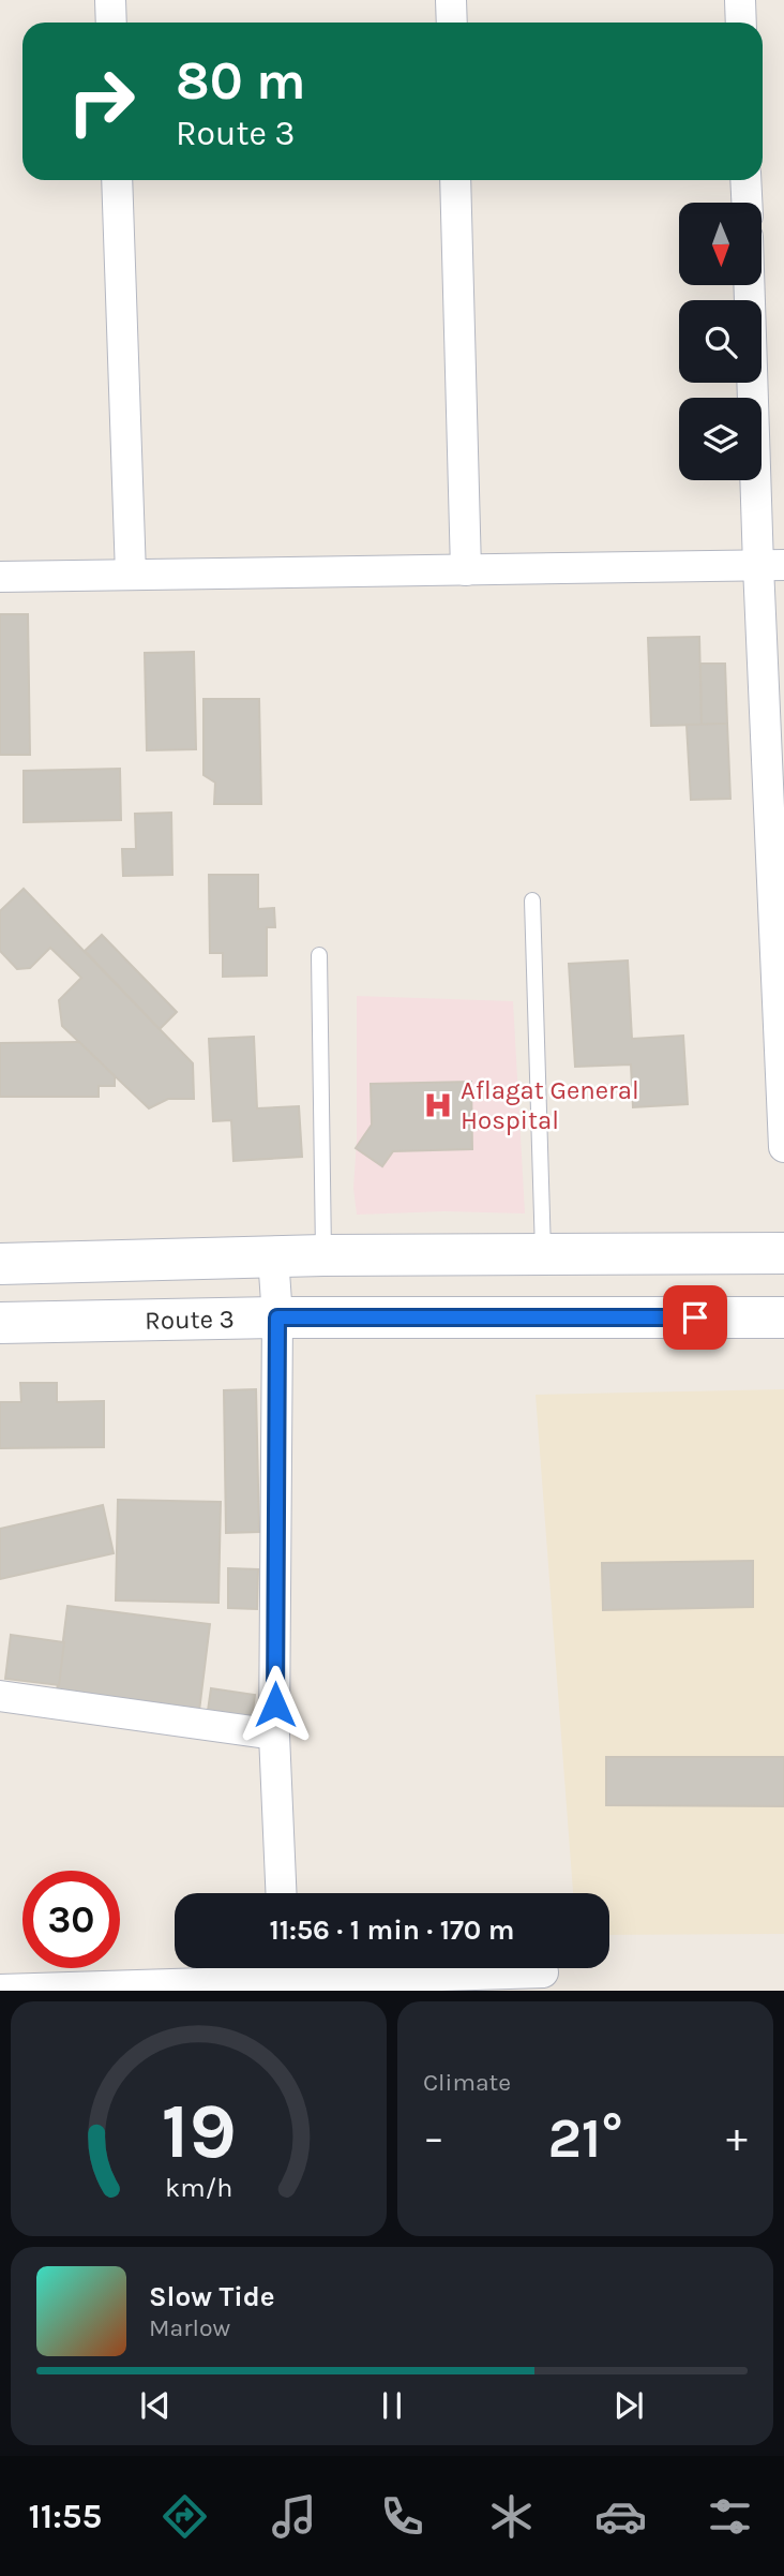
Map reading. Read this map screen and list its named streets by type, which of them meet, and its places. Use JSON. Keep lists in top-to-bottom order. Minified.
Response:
{"streets":{"main road":["Route 3"]},"places":{"hospital":["Aflagat General Hospital"]},"north":"bottom","page":{"turn":["80 m","Route 3"],"limit":"30","trip":"11:56 · 1 min · 170 m","tile":"Climate","heat":["−","21°","+"],"song":["Slow Tide","Marlow"],"tabs":"11:55","gauge":["19","km/h"]}}
